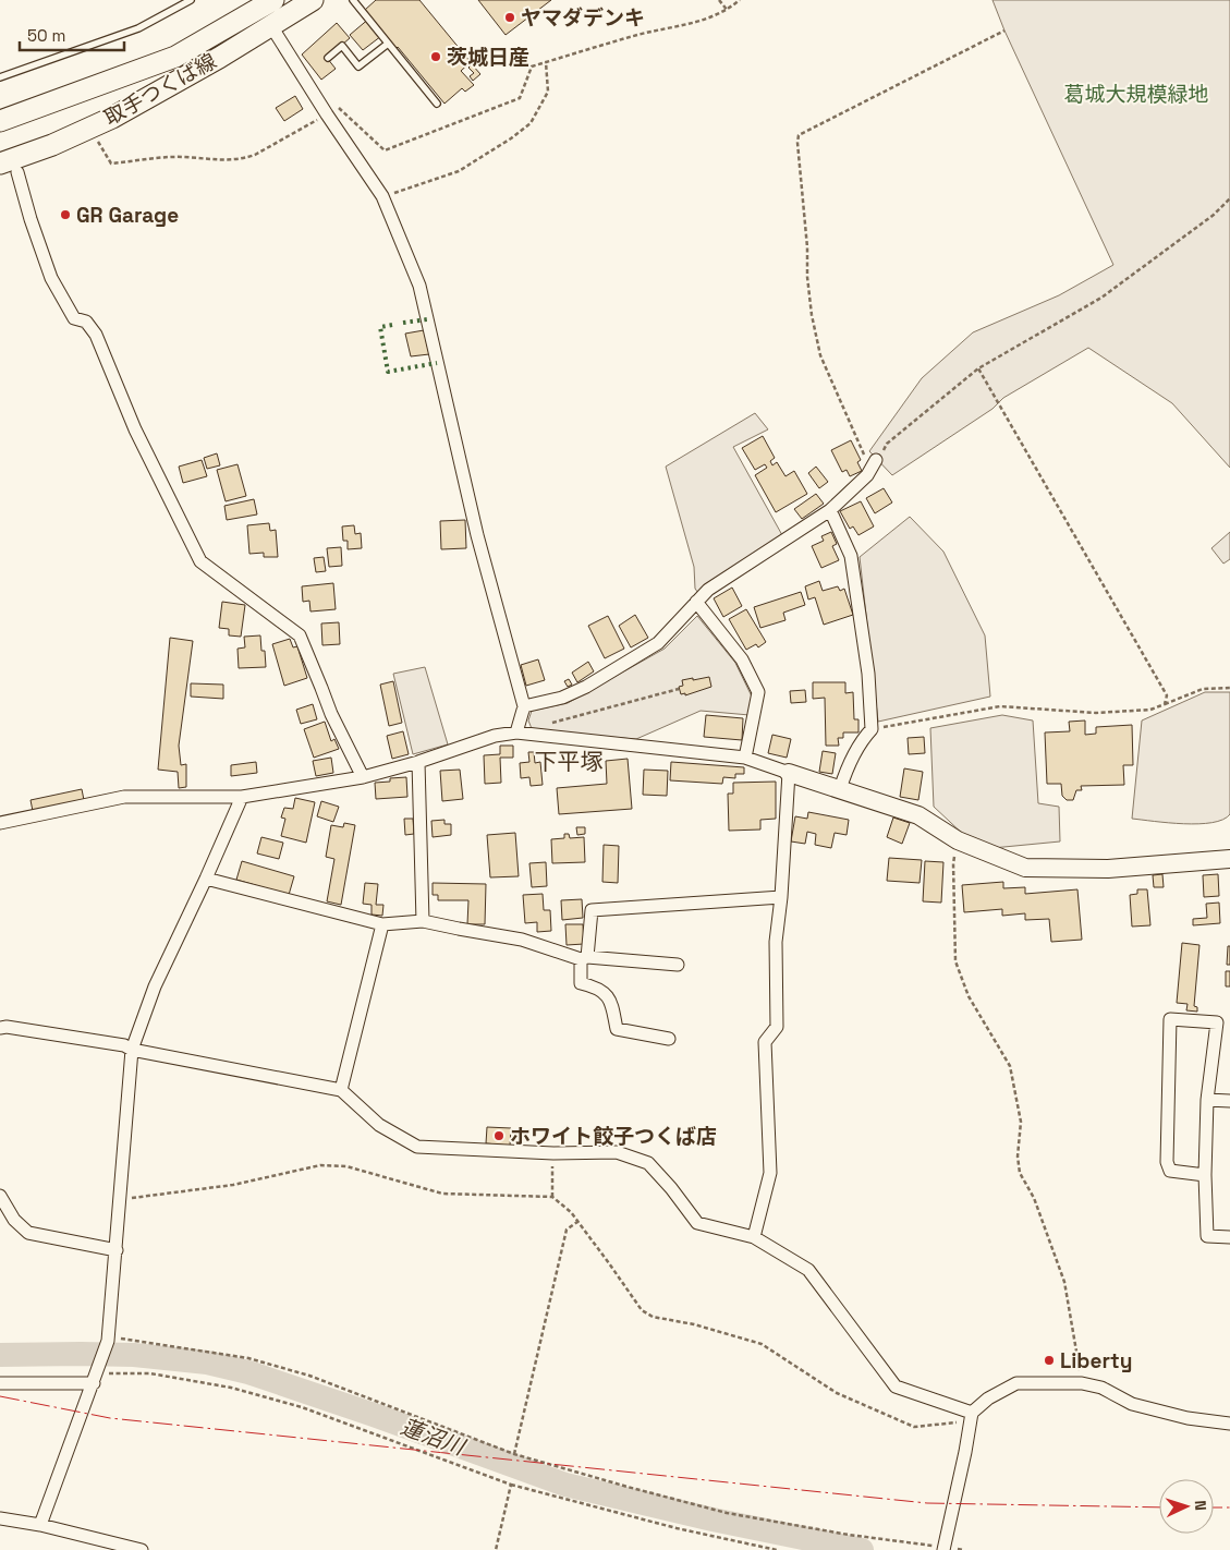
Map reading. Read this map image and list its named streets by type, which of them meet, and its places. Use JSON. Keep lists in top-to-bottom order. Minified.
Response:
{"streets":{"main road":["取手つくば線"]},"districts":["下平塚"],"water":["蓮沼川"],"parks":["葛城大規模緑地"],"places":["ヤマダデンキ","茨城日産","GR Garage","ホワイト餃子つくば店","Liberty"],"scale_bar":"50 m","north":"right"}
